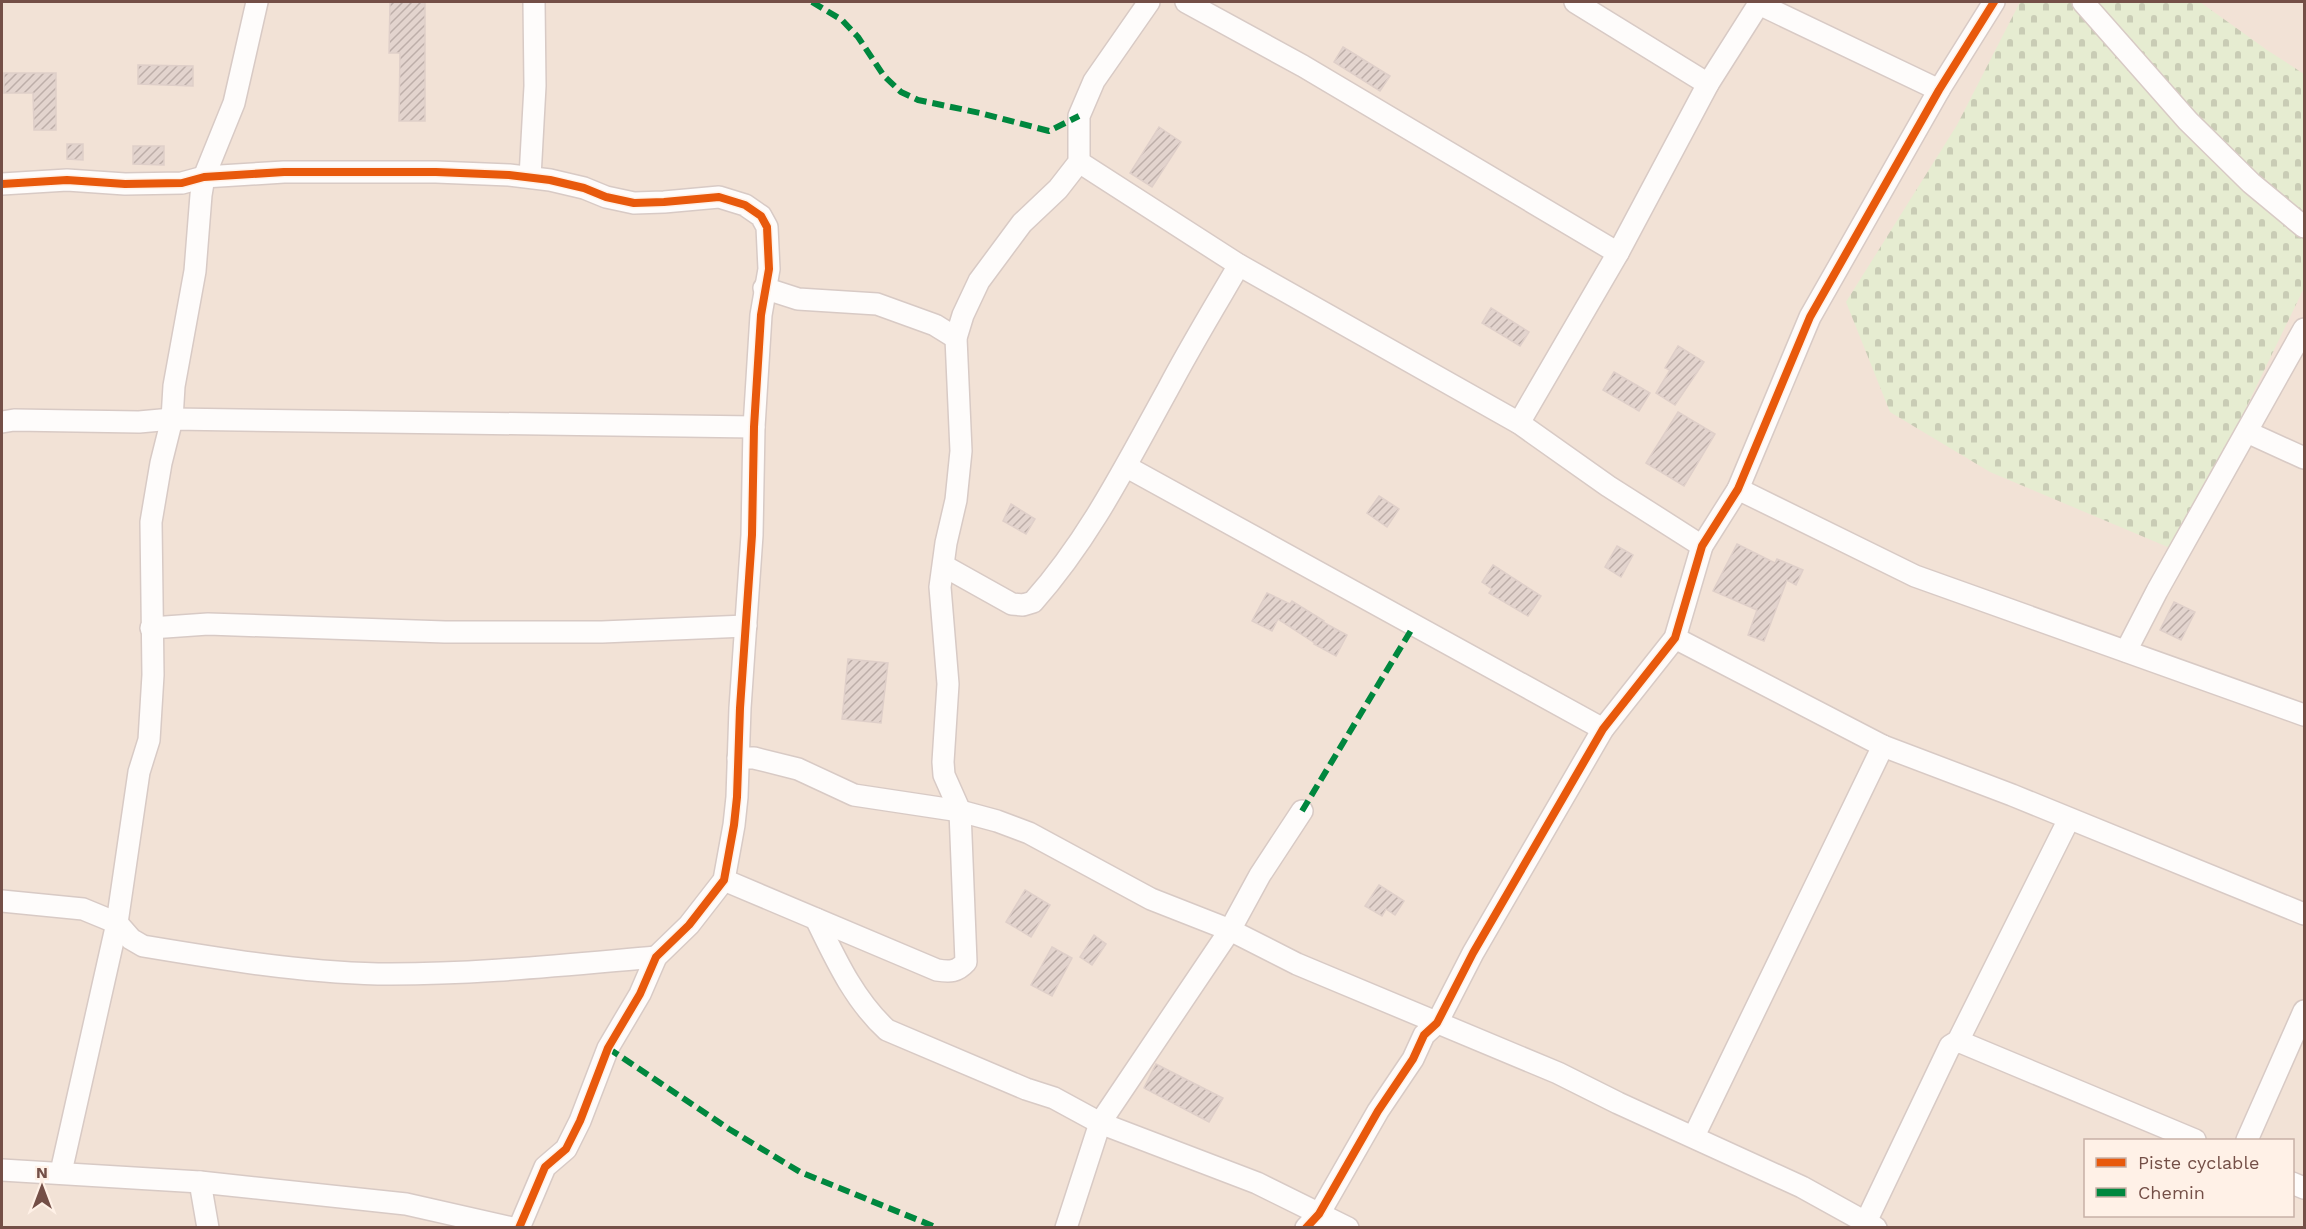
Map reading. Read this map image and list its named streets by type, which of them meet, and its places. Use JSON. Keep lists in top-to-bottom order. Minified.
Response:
{"legend":["Piste cyclable","Chemin"],"north":"top"}
